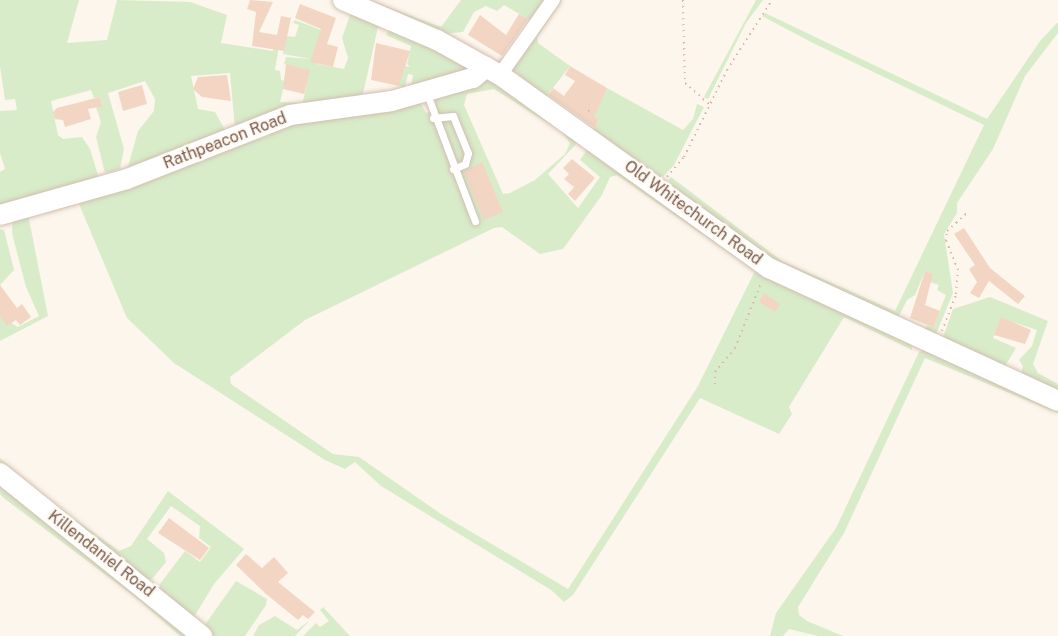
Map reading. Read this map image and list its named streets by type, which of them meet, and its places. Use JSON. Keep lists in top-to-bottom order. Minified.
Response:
{"streets":{"street":["Rathpeacon Road","Old Whitechurch Road","Killendaniel Road"]},"crossings":[["Rathpeacon Road","Old Whitechurch Road"]]}
